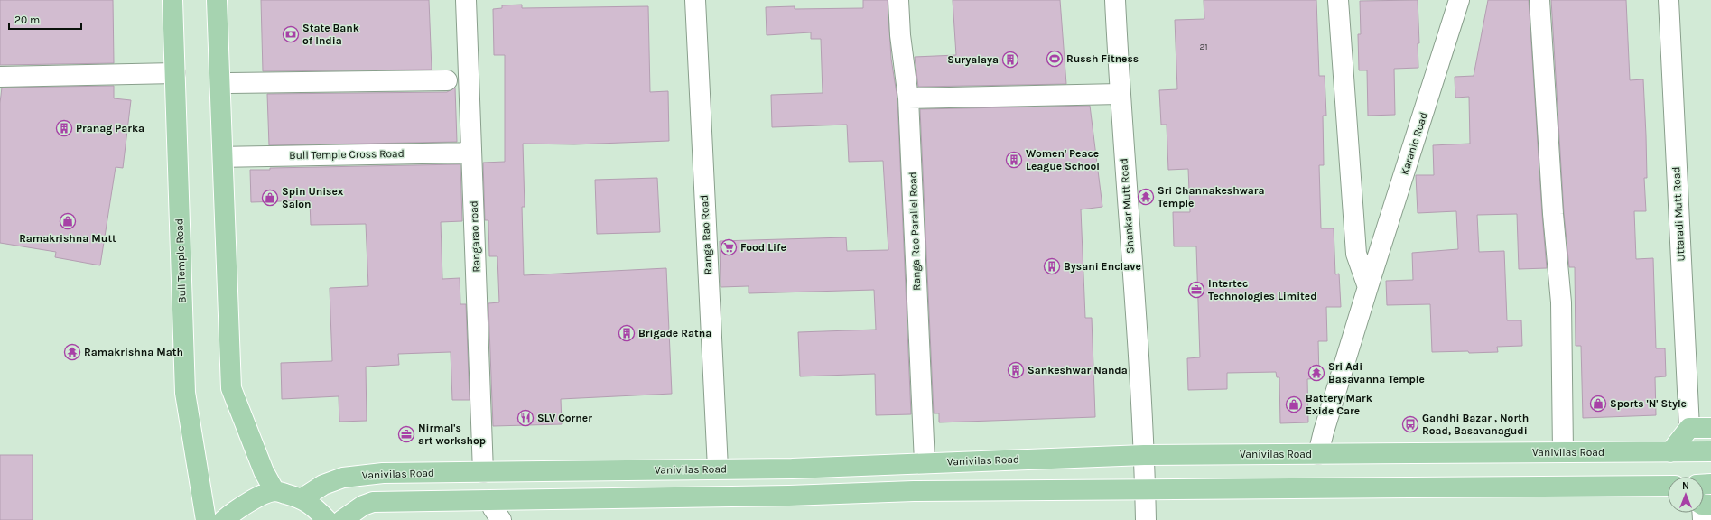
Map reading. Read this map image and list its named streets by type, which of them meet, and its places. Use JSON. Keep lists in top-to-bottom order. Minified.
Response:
{"streets":{"main road":["Bull Temple Road","Vanivilas Road"],"street":["Karanic Road","Bull Temple Cross Road","Shankar Mutt Road","Uttaradi Mutt Road","Ranga Rao Parallel Road","Ranga Rao Road","Rangarao road"]},"crossings":[["Karanic Road","Vanivilas Road"],["Bull Temple Cross Road","Rangarao road"],["Shankar Mutt Road","Vanivilas Road"],["Ranga Rao Parallel Road","Vanivilas Road"],["Ranga Rao Road","Vanivilas Road"],["Rangarao road","Vanivilas Road"]],"places":{"bank":["State Bank of India"],"sports":["Russh Fitness"],"building":["Suryalaya","Pranag Parka","Women' Peace League School","Bysani Enclave","Brigade Ratna","Sankeshwar Nanda"],"temple":["Sri Channakeshwara Temple","Ramakrishna Math","Sri Adi Basavanna Temple"],"shop":["Spin Unisex Salon","Ramakrishna Mutt","Sports 'N' Style","Battery Mark Exide Care"],"supermarket":["Food Life"],"office":["Intertec Technologies Limited","Nirmal's art workshop"],"restaurant":["SLV Corner"],"bus stop":["Gandhi Bazar , North Road, Basavanagudi"]},"house_numbers":["21"],"scale_bar":"20 m","north":"top"}
